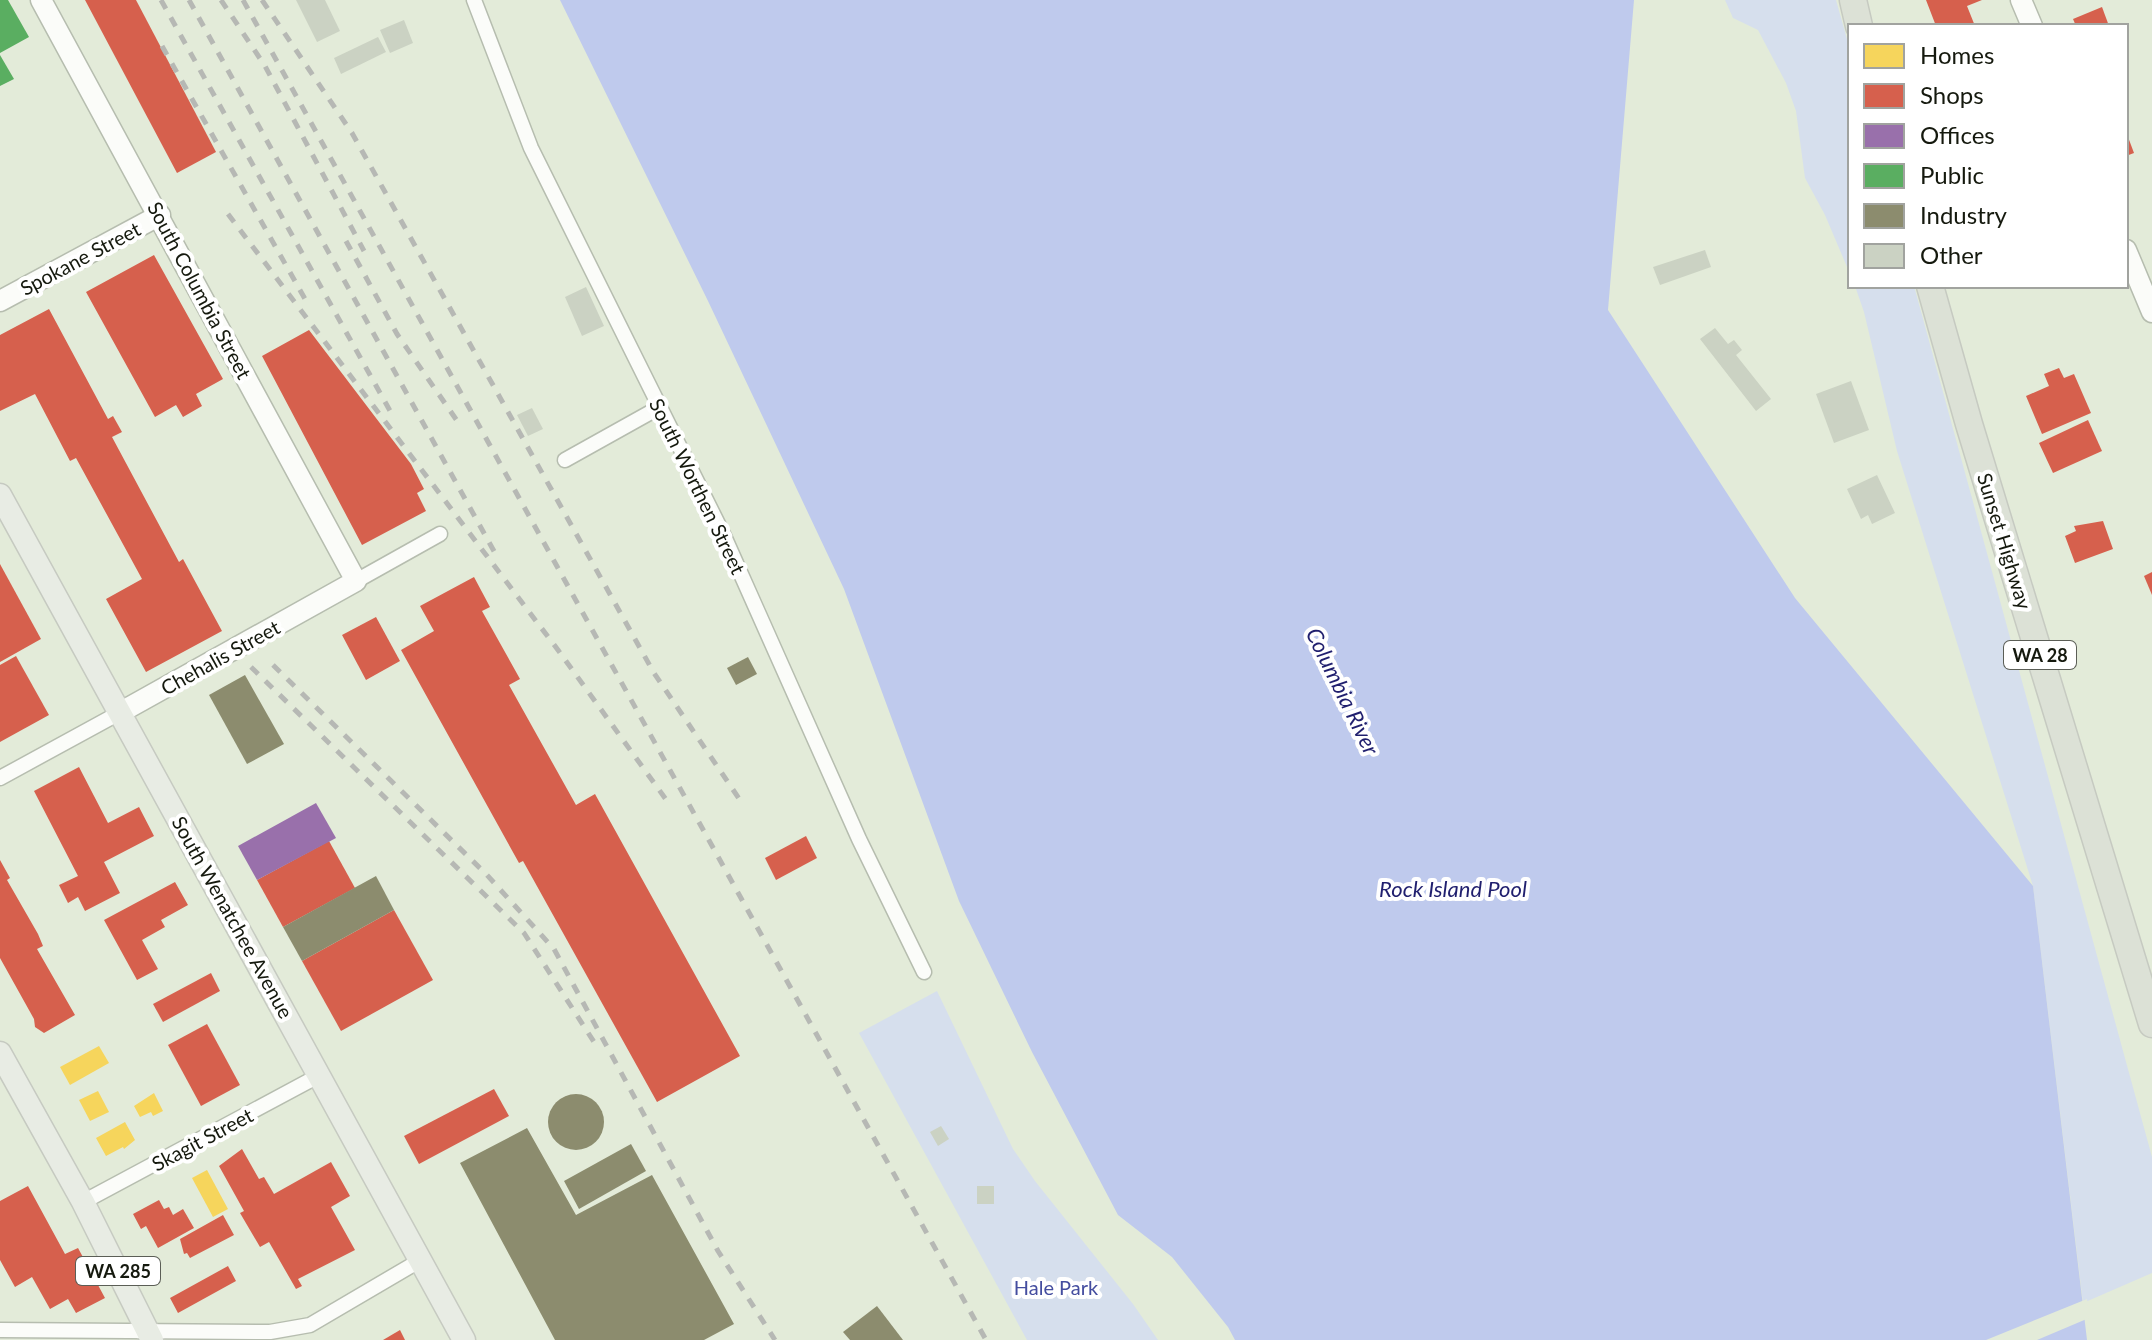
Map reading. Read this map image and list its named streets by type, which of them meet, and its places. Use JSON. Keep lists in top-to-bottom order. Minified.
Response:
{"streets":{"highway":["Sunset Highway","WA 28"],"main road":["South Wenatchee Avenue","WA 285"],"street":["Spokane Street","South Columbia Street","South Worthen Street","Chehalis Street","Skagit Street"]},"crossings":[["Spokane Street","South Columbia Street"],["South Columbia Street","Chehalis Street"],["Chehalis Street","South Wenatchee Avenue"],["South Wenatchee Avenue","Skagit Street"],["Skagit Street","WA 285"]],"water":["Columbia River","Rock Island Pool"],"parks":["Hale Park"],"legend":["Homes","Shops","Offices","Public","Industry","Other"]}
